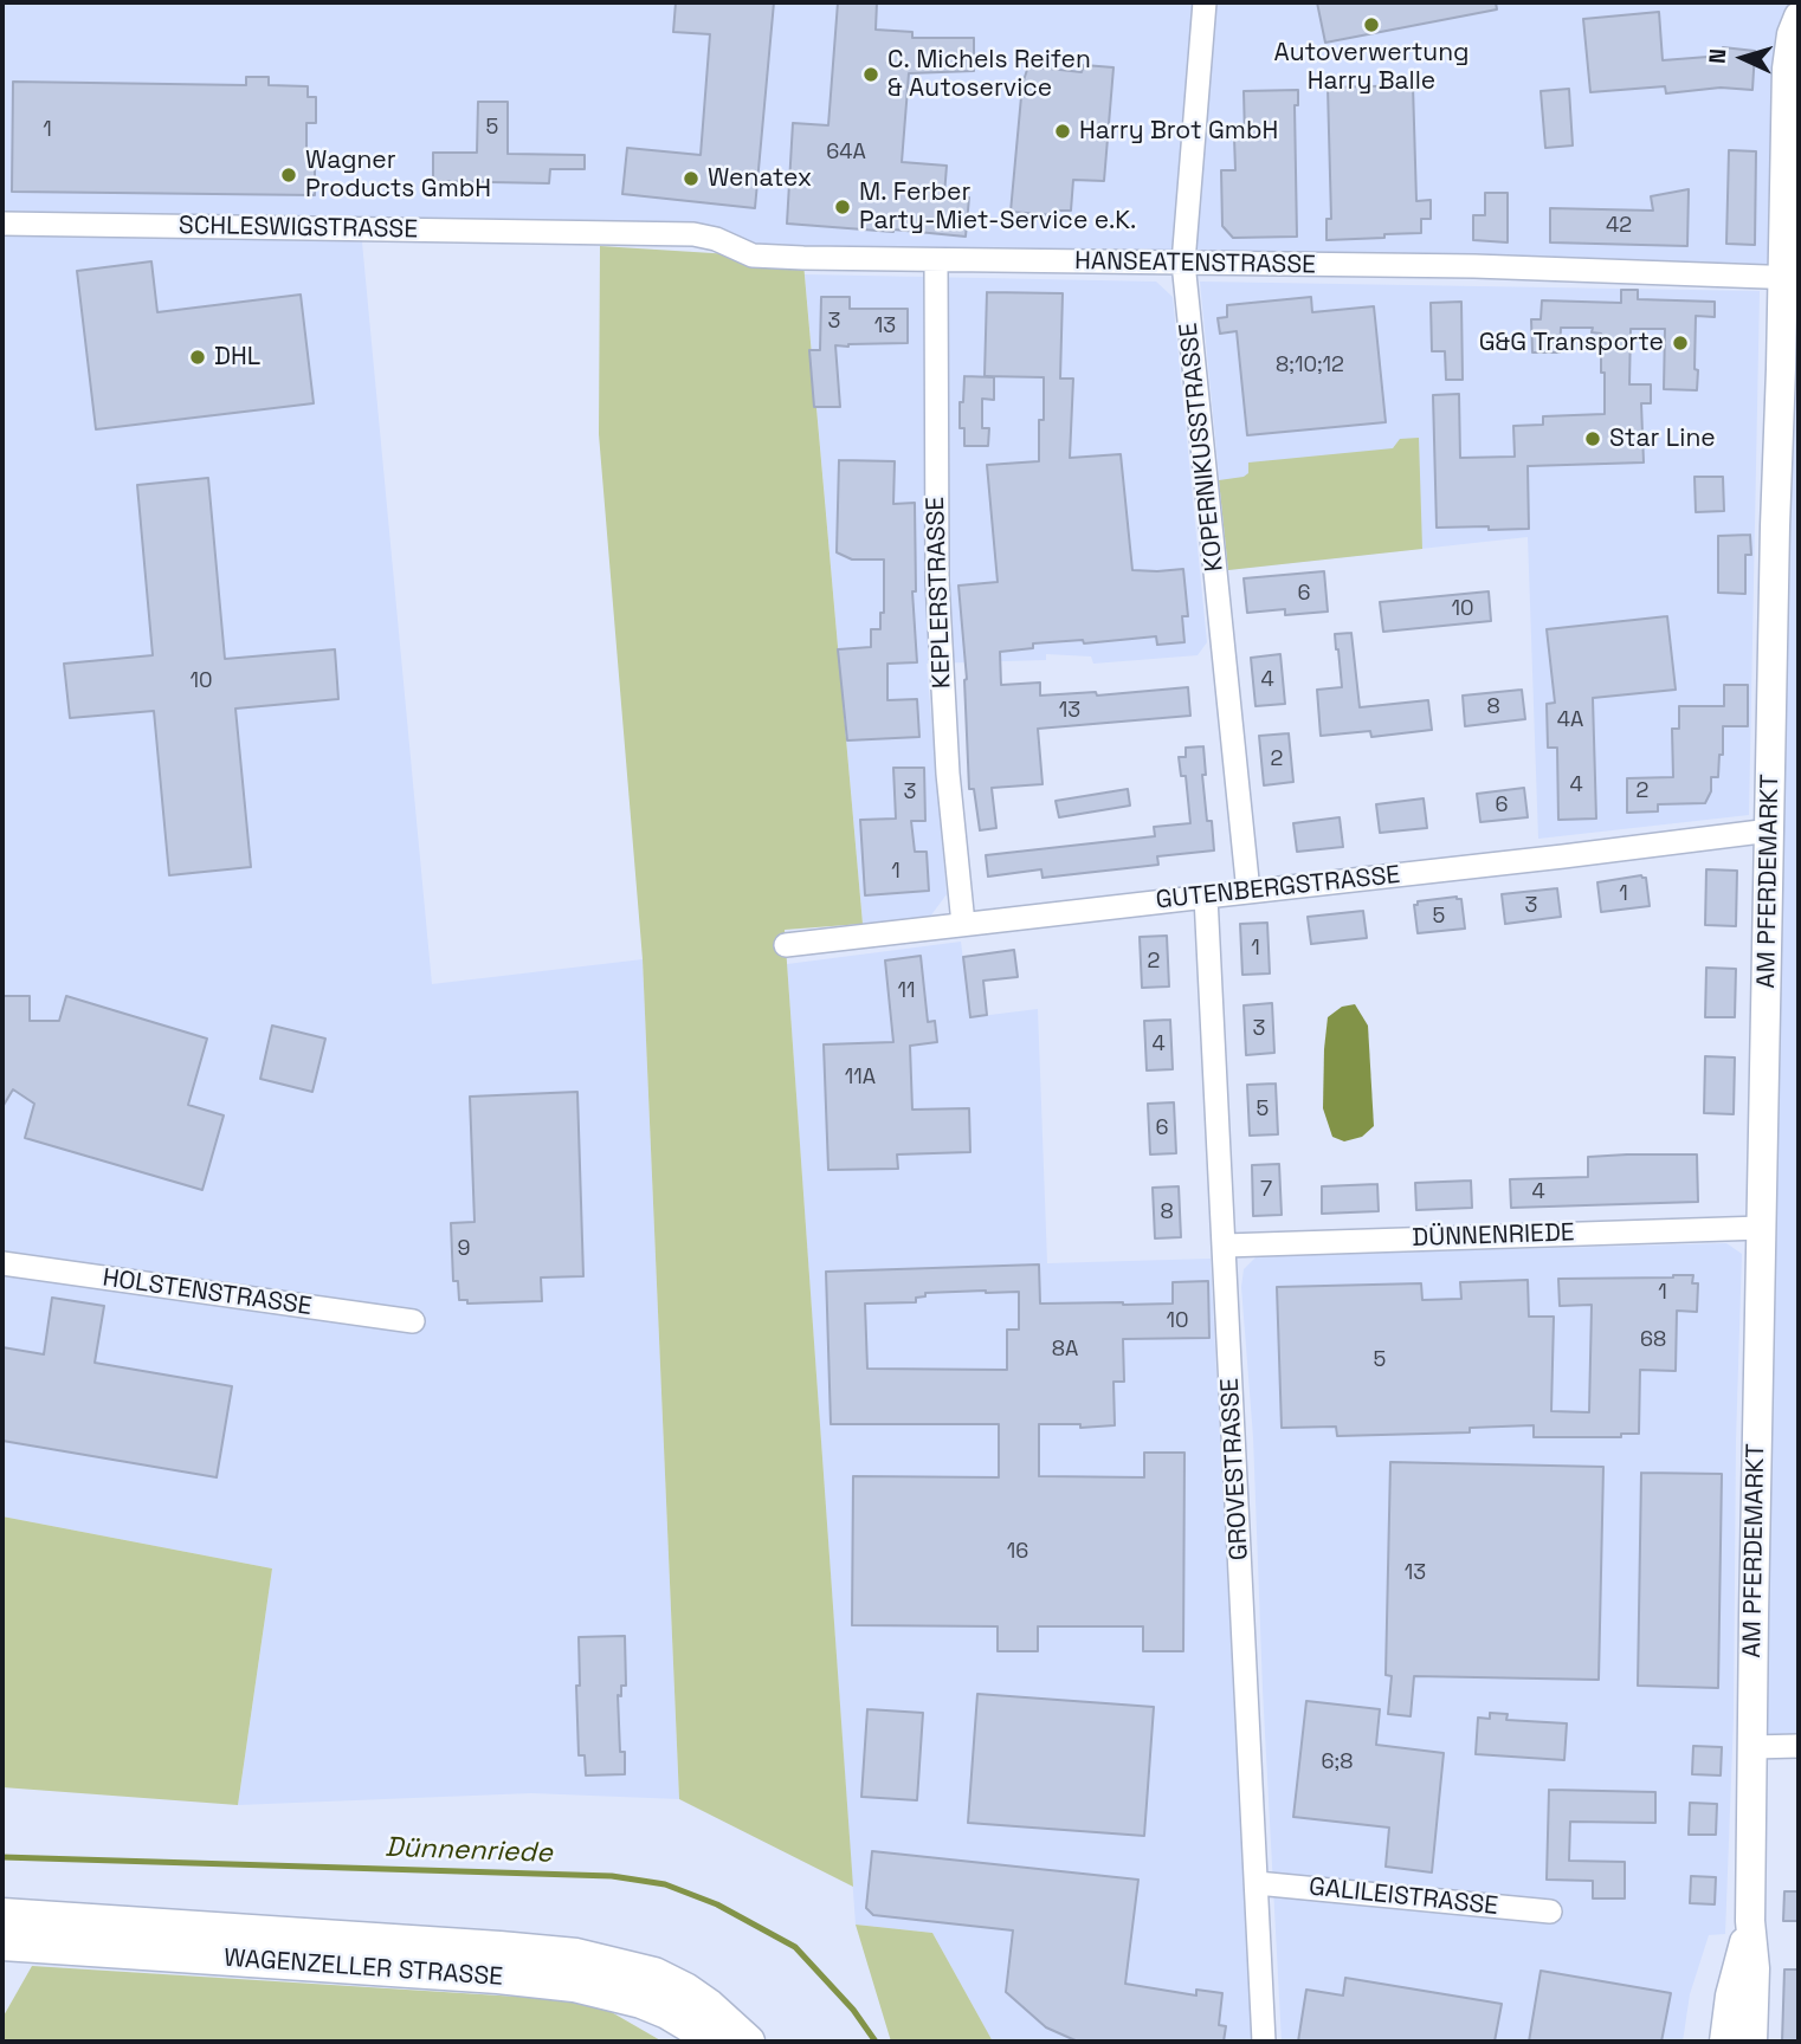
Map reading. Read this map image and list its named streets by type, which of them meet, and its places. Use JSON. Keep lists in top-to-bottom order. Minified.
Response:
{"streets":{"main road":["WAGENZELLER STRASSE"],"street":["SCHLESWIGSTRASSE","HANSEATENSTRASSE","KOPERNIKUSSTRASSE","KEPLERSTRASSE","AM PFERDEMARKT","GUTENBERGSTRASSE","DÜNNENRIEDE","HOLSTENSTRASSE","GROVESTRASSE","GALILEISTRASSE"]},"crossings":[["SCHLESWIGSTRASSE","HANSEATENSTRASSE"],["HANSEATENSTRASSE","KOPERNIKUSSTRASSE"],["HANSEATENSTRASSE","KEPLERSTRASSE"],["HANSEATENSTRASSE","AM PFERDEMARKT"],["KOPERNIKUSSTRASSE","GUTENBERGSTRASSE"],["KEPLERSTRASSE","GUTENBERGSTRASSE"],["AM PFERDEMARKT","GUTENBERGSTRASSE"],["AM PFERDEMARKT","DÜNNENRIEDE"],["GUTENBERGSTRASSE","GROVESTRASSE"],["DÜNNENRIEDE","GROVESTRASSE"],["GROVESTRASSE","GALILEISTRASSE"]],"water":["Dünnenriede"],"places":["Autoverwertung Harry Balle","C. Michels Reifen & Autoservice","Harry Brot GmbH","Wagner Products GmbH","Wenatex","M. Ferber Party-Miet-Service e.K.","G&G Transporte","DHL","Star Line"],"house_numbers":["5","1","64A","42","3","13","8;10;12","6","10","4","10","8","13","4A","2","4","2","3","6","1","1","3","5","1","2","11","3","4","11A","5","6","7","4","8","9","1","10","68","8A","5","16","13","6;8"],"north":"left"}
